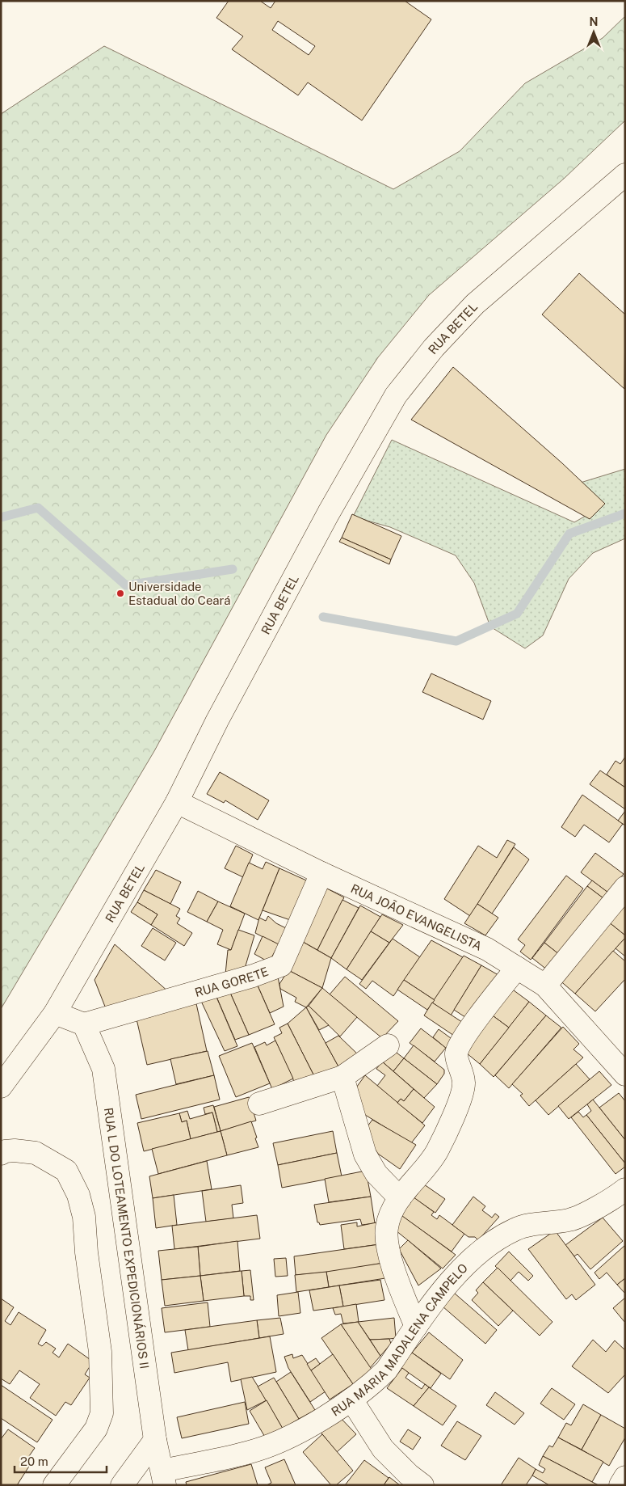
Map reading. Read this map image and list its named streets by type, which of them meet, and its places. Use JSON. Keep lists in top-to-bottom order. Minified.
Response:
{"streets":{"street":["RUA BETEL","RUA JOÃO EVANGELISTA","RUA GORETE","RUA L DO LOTEAMENTO EXPEDICIONÁRIOS II","RUA MARIA MADALENA CAMPELO"]},"crossings":[["RUA BETEL","RUA JOÃO EVANGELISTA"],["RUA JOÃO EVANGELISTA","RUA GORETE"],["RUA GORETE","RUA L DO LOTEAMENTO EXPEDICIONÁRIOS II"],["RUA L DO LOTEAMENTO EXPEDICIONÁRIOS II","RUA MARIA MADALENA CAMPELO"]],"places":["Universidade Estadual do Ceará"],"scale_bar":"20 m","north":"top"}
